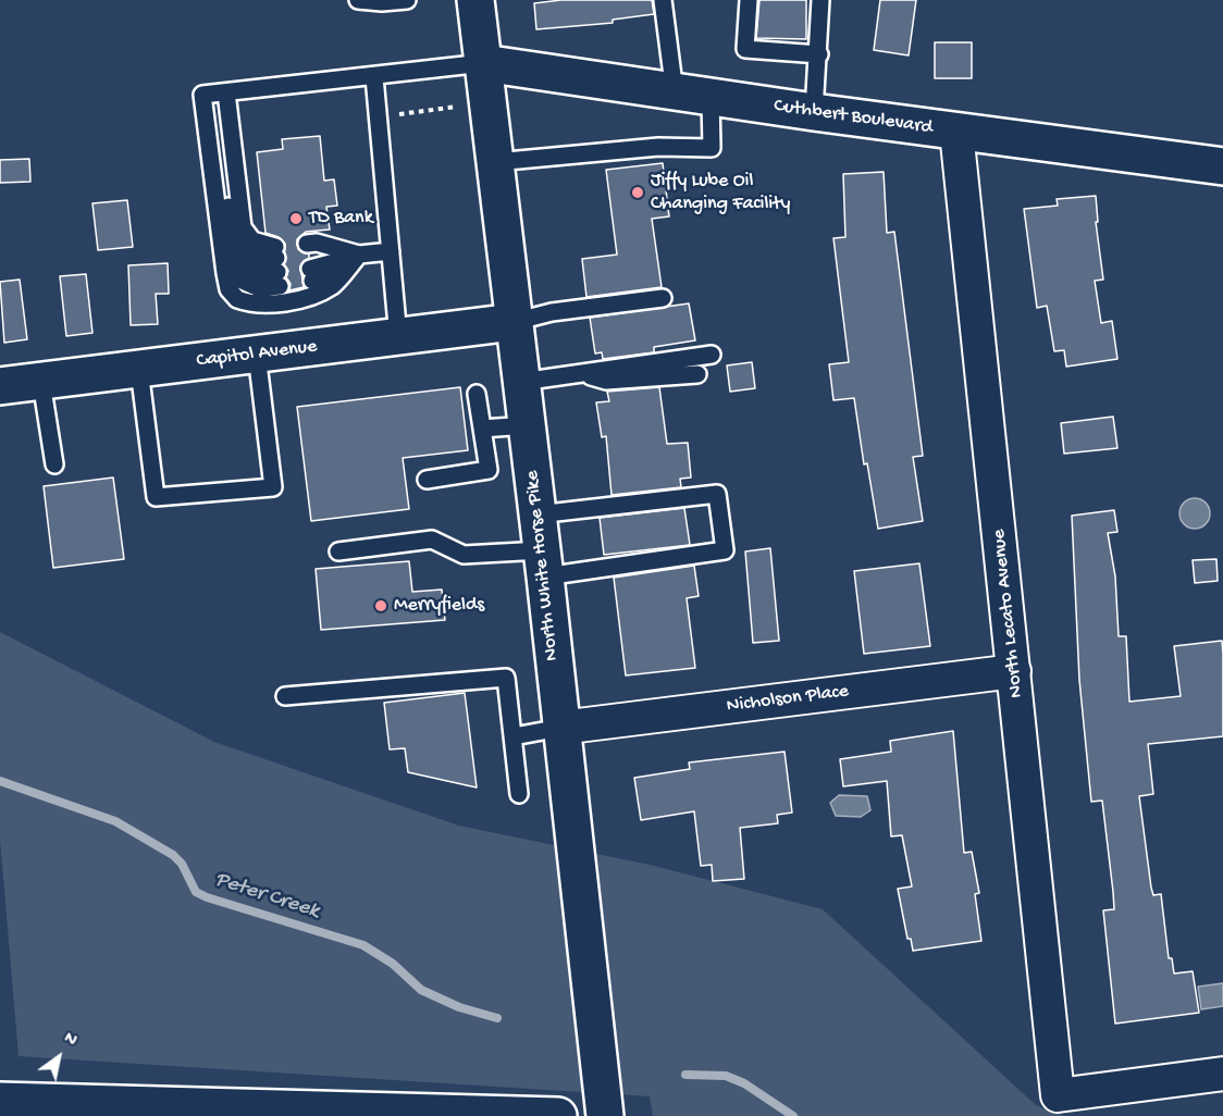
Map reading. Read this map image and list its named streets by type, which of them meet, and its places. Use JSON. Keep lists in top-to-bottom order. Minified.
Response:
{"streets":{"main road":["Cuthbert Boulevard","Capitol Avenue","North White Horse Pike"],"street":["North Lecato Avenue","Nicholson Place"]},"crossings":[["Cuthbert Boulevard","North White Horse Pike"],["Cuthbert Boulevard","North Lecato Avenue"],["Capitol Avenue","North White Horse Pike"],["North White Horse Pike","Nicholson Place"],["North Lecato Avenue","Nicholson Place"]],"water":["Peter Creek"],"places":["Jiffy Lube Oil Changing Facility","TD Bank","Merryfields"],"north":"top right"}
